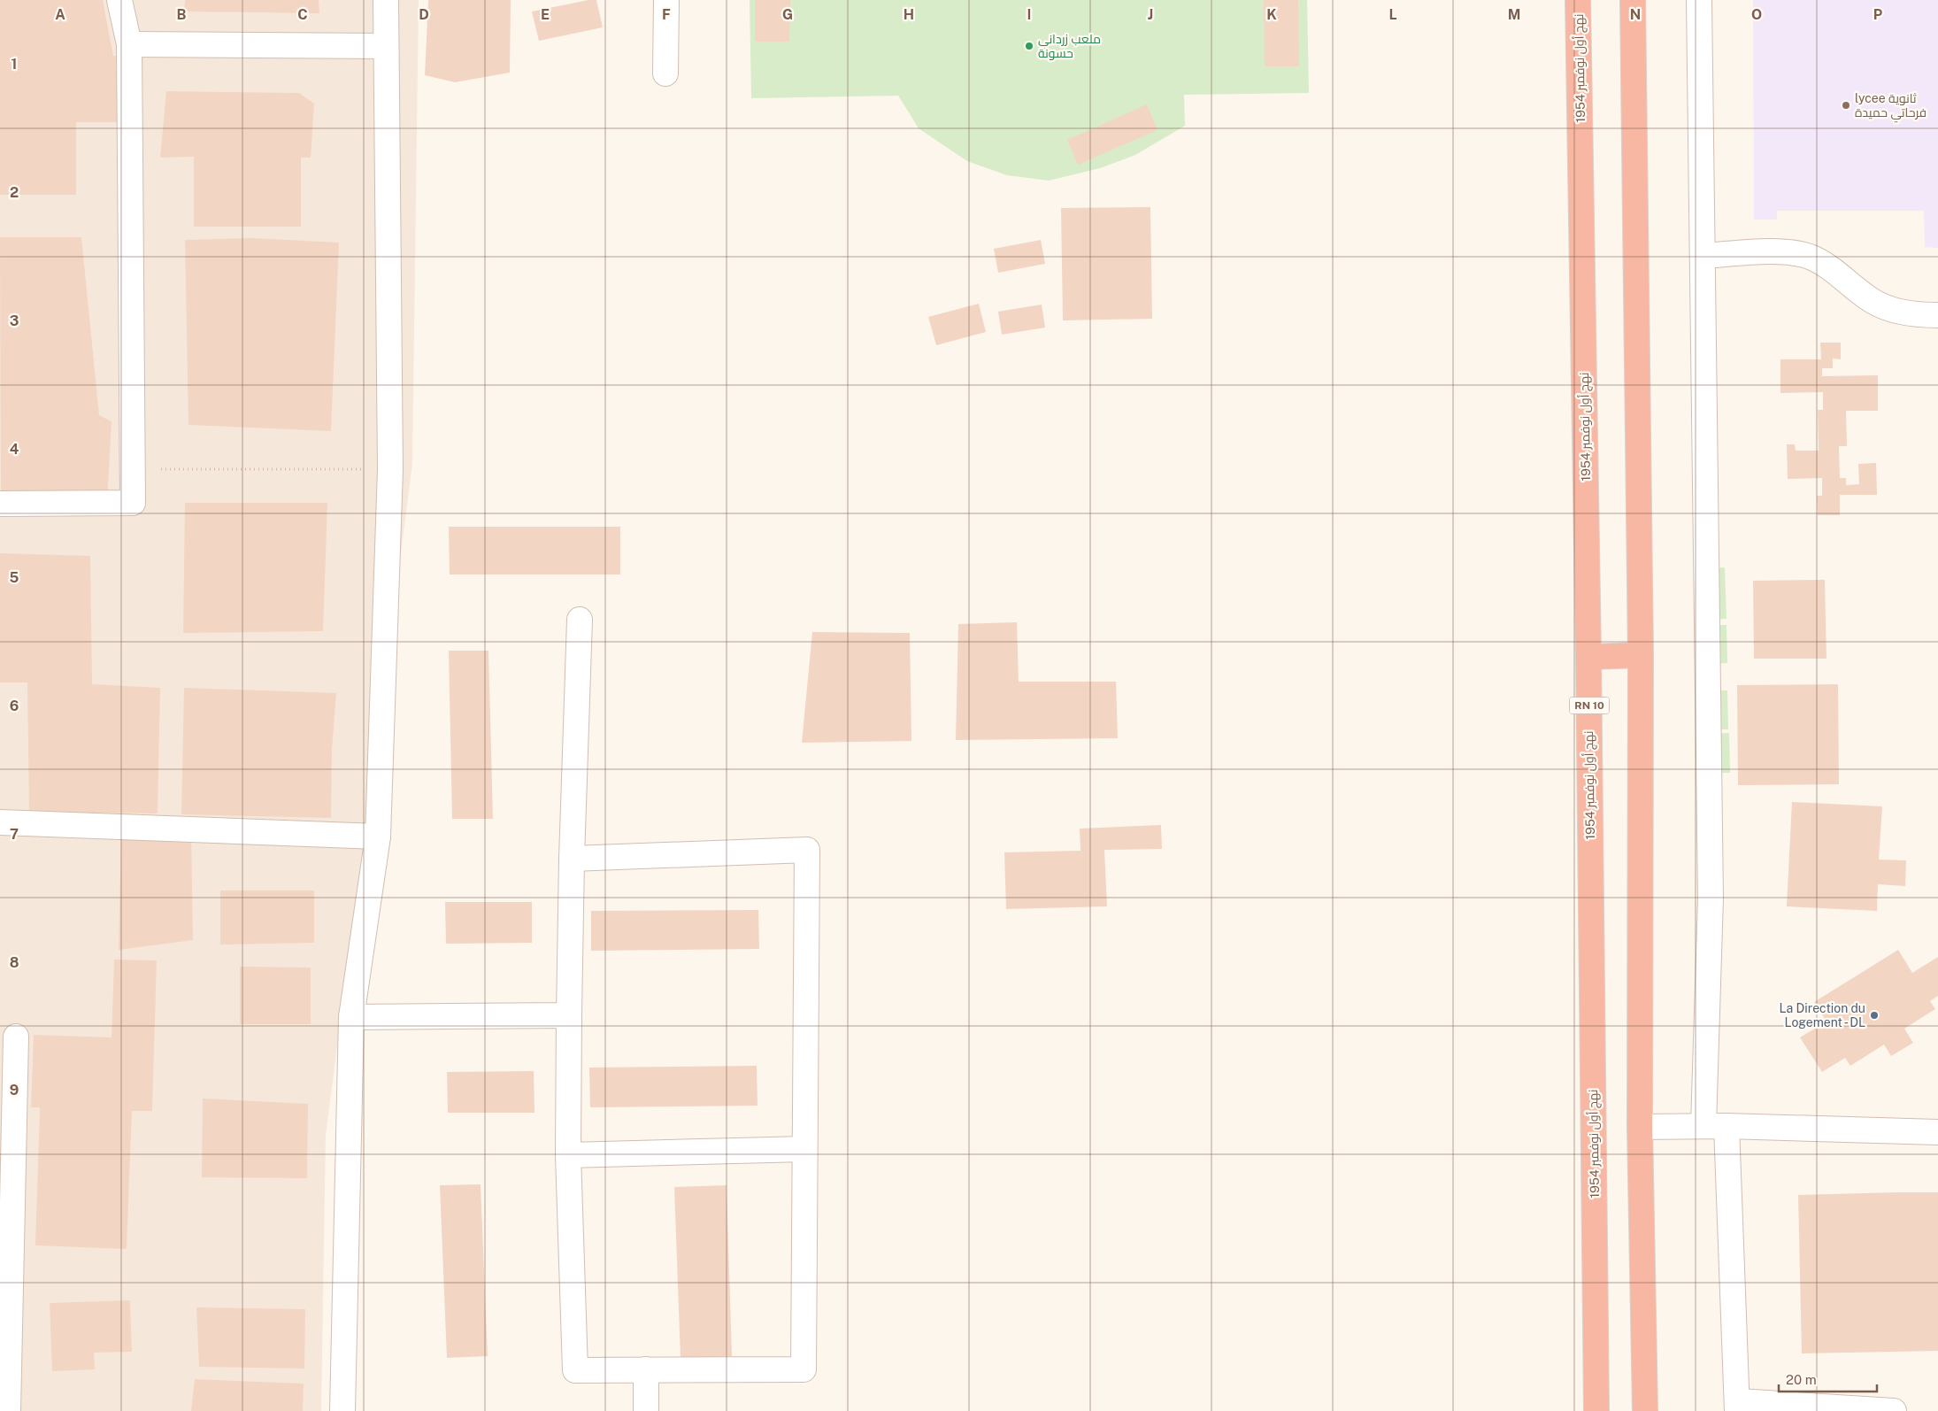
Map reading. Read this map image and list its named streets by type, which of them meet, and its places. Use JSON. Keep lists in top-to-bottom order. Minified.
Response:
{"streets":{"highway":["نهج أول نوفمبر 1954","RN 10"]},"places":["ملعب زرداني حسونة","lycee ثانوية فرحاتي حميدة","La Direction du Logement - DL"],"scale_bar":"20 m","grid":{"columns":["A","B","C","D","E","F","G","H","I","J","K","L","M","N","O","P"],"rows":["1","2","3","4","5","6","7","8","9"]}}
